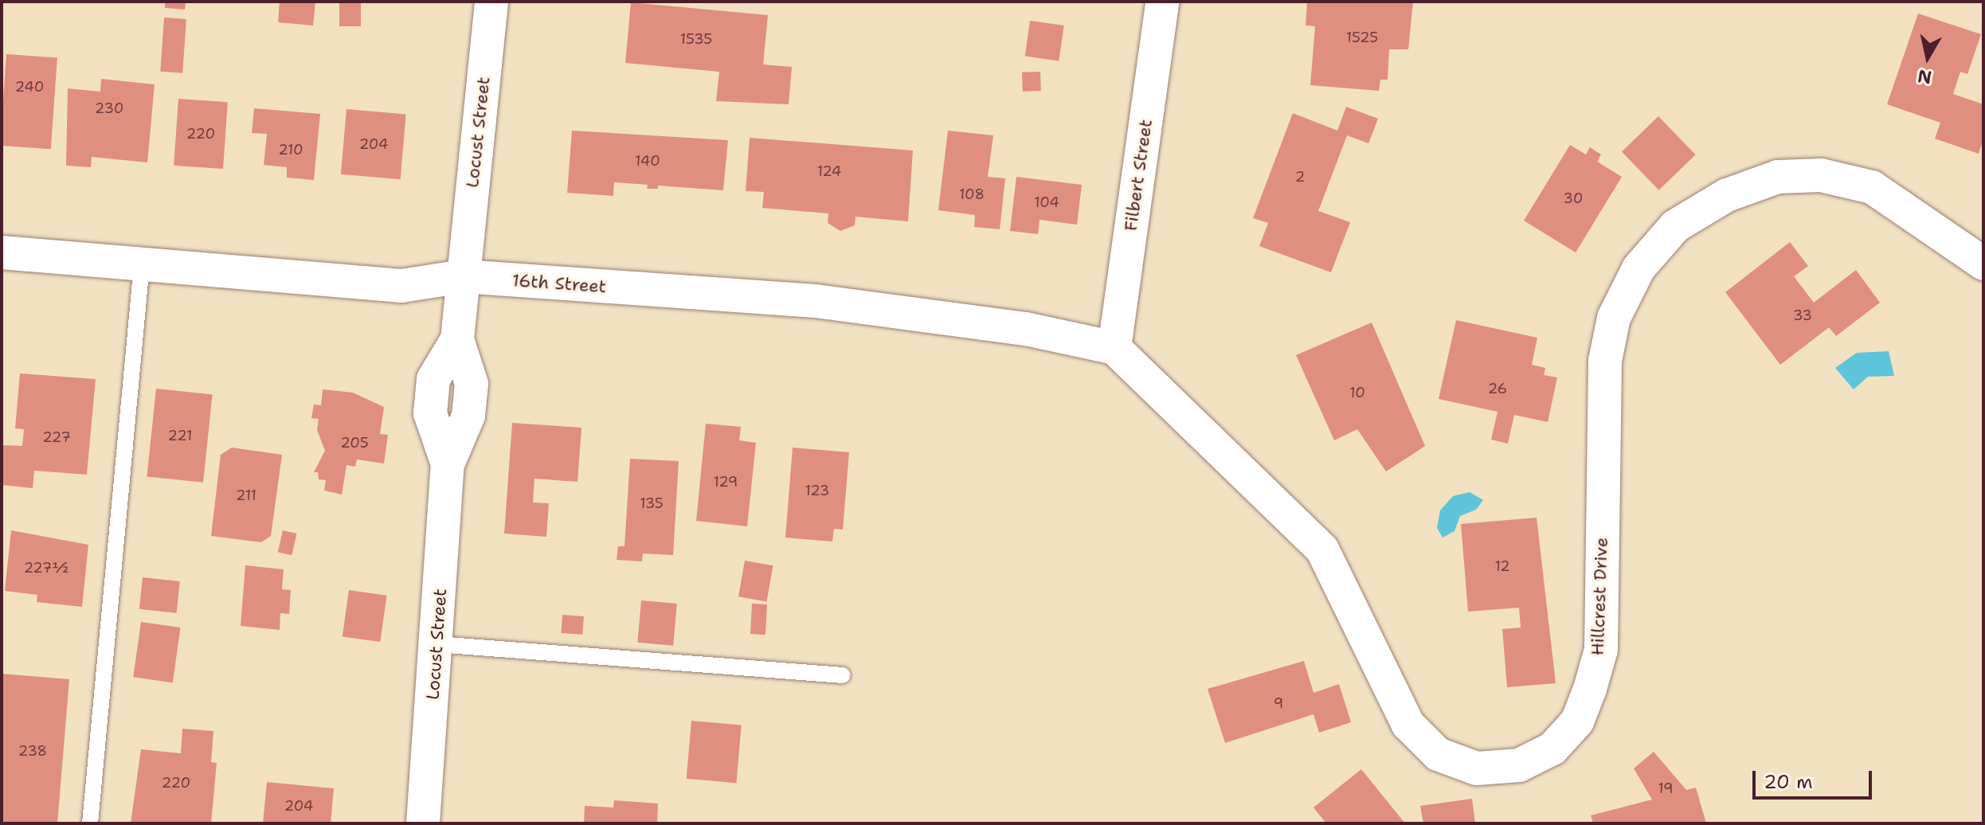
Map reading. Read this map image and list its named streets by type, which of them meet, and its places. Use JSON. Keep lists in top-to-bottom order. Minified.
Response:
{"streets":{"street":["Locust Street","Filbert Street","16th Street","Hillcrest Drive"]},"crossings":[["Locust Street","16th Street"],["Filbert Street","16th Street"],["Filbert Street","Hillcrest Drive"],["16th Street","Hillcrest Drive"]],"house_numbers":["1525","1535","240","230","220","204","210","140","124","2","108","30","104","33","26","10","221","227","205","129","123","211","135","12","227½","9","238","220","19","204"],"scale_bar":"20 m","north":"bottom"}
